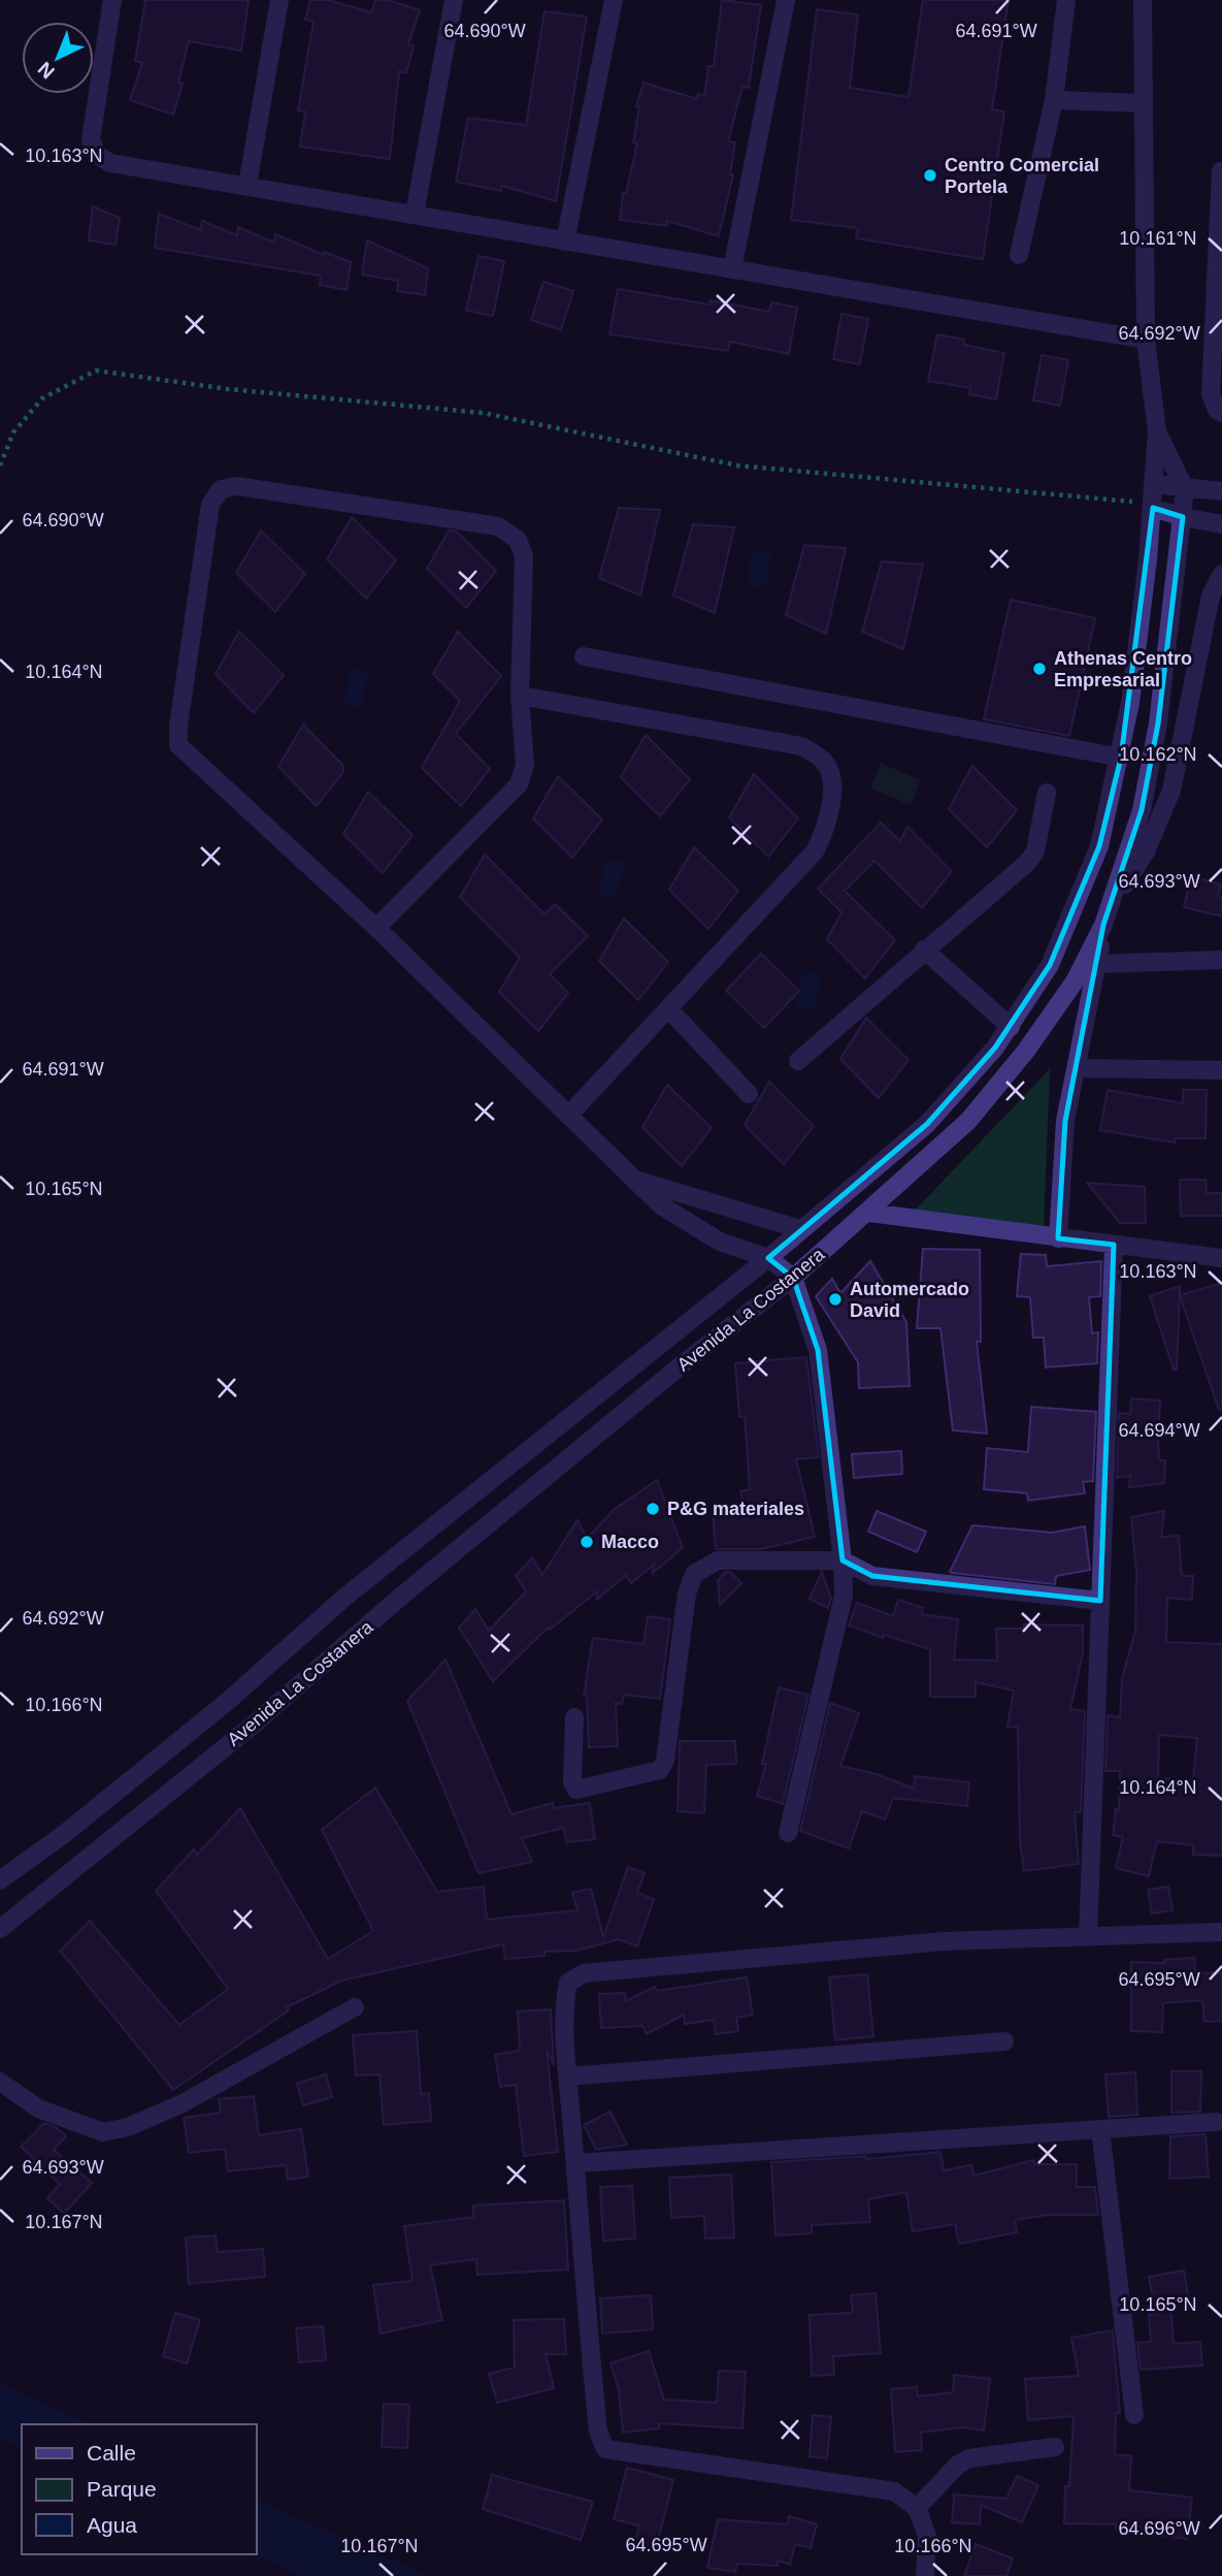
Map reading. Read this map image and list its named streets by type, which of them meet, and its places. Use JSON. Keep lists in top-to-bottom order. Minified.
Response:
{"streets":{"street":["Avenida La Costanera"]},"places":["Centro Comercial Portela","Athenas Centro Empresarial","Automercado David","P&G materiales","Macco"],"legend":["Calle","Parque","Agua"],"north":"bottom left","coordinates":["64.690°W","64.691°W","10.163°N","10.161°N","64.692°W","10.164°N","10.162°N","64.693°W","10.165°N","64.694°W","10.166°N","64.695°W","10.167°N","64.696°W"]}
